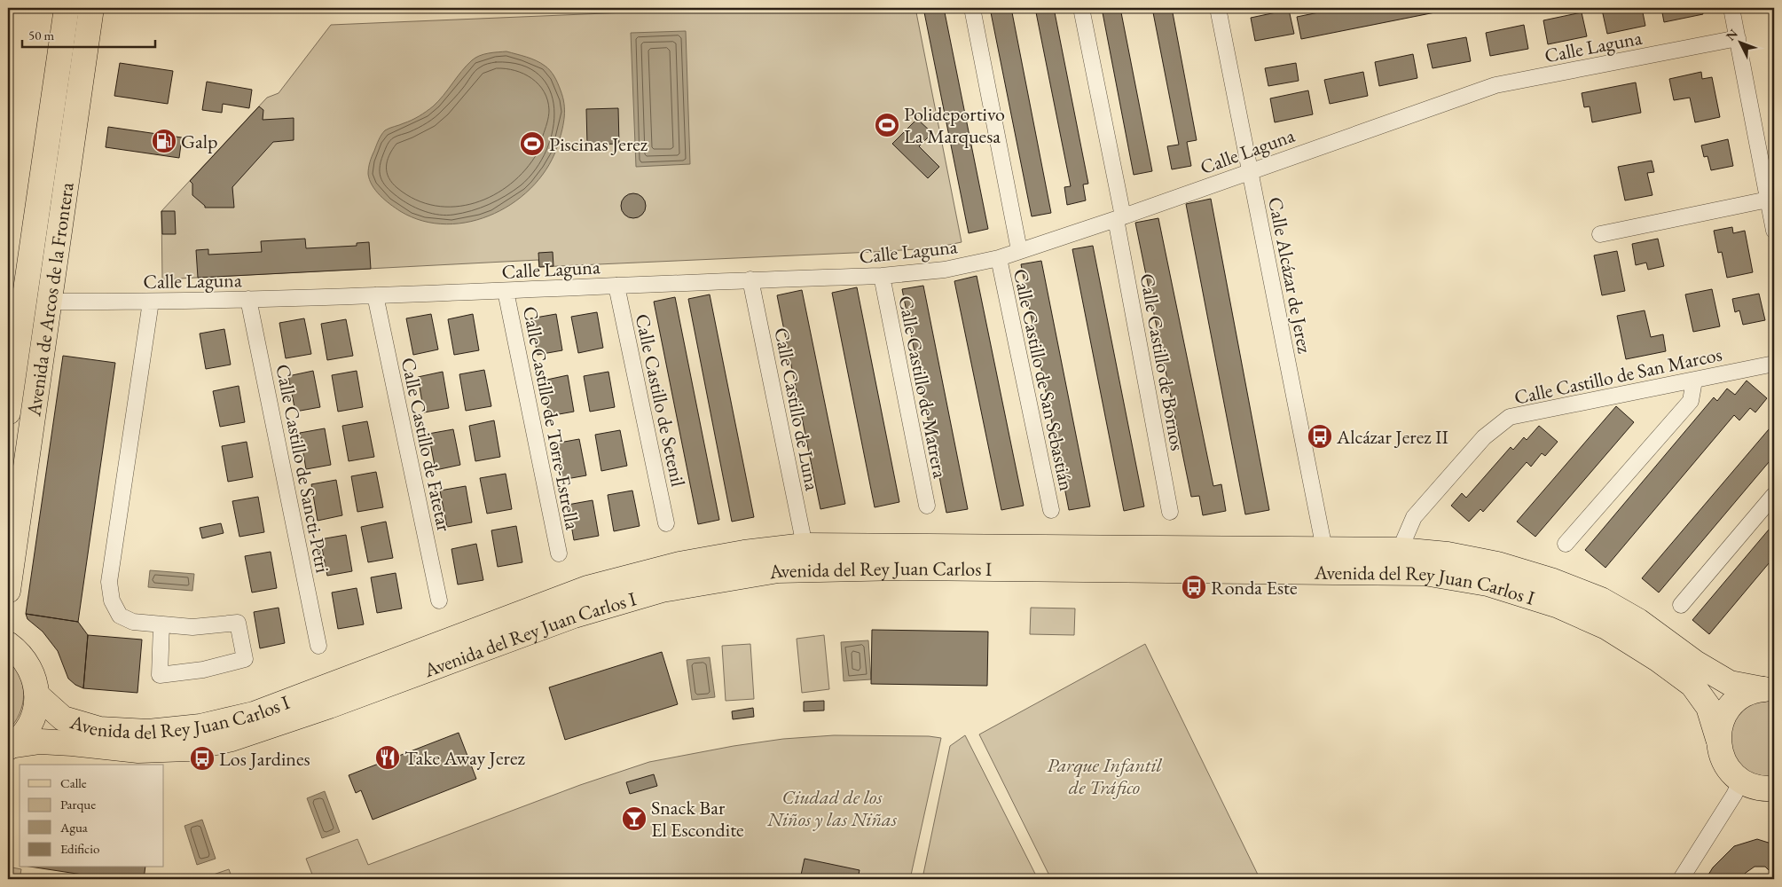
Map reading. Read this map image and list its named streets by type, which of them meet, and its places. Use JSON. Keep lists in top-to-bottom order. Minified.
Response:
{"streets":{"main road":["Avenida de Arcos de la Frontera","Avenida del Rey Juan Carlos I"],"street":["Calle Laguna","Calle Alcázar de Jerez","Calle Castillo de Bornos","Calle Castillo de San Marcos","Calle Castillo de San Sebastián","Calle Castillo de Matrera","Calle Castillo de Setenil","Calle Castillo de Luna","Calle Castillo de Torre-Estrella","Calle Castillo de Fatetar","Calle Castillo de Sancti-Petri"]},"crossings":[["Calle Laguna","Calle Alcázar de Jerez"],["Calle Laguna","Avenida de Arcos de la Frontera"],["Calle Laguna","Calle Castillo de Bornos"],["Calle Laguna","Calle Castillo de San Sebastián"],["Calle Laguna","Calle Castillo de Matrera"],["Calle Laguna","Calle Castillo de Setenil"],["Calle Laguna","Calle Castillo de Luna"],["Calle Laguna","Calle Castillo de Torre-Estrella"],["Calle Laguna","Calle Castillo de Fatetar"],["Calle Laguna","Calle Castillo de Sancti-Petri"],["Calle Alcázar de Jerez","Avenida del Rey Juan Carlos I"],["Calle Castillo de San Marcos","Avenida del Rey Juan Carlos I"],["Calle Castillo de Luna","Avenida del Rey Juan Carlos I"]],"parks":["Parque Infantil de Tráfico","Ciudad de los Niños y las Niñas"],"places":{"sports":["Polideportivo La Marquesa","Piscinas Jerez"],"fuel station":["Galp"],"bus stop":["Alcázar Jerez II","Ronda Este","Los Jardines"],"restaurant":["Take Away Jerez"],"bar":["Snack Bar El Escondite"]},"legend":["Calle","Parque","Agua","Edificio"],"scale_bar":"50 m","north":"top left"}
